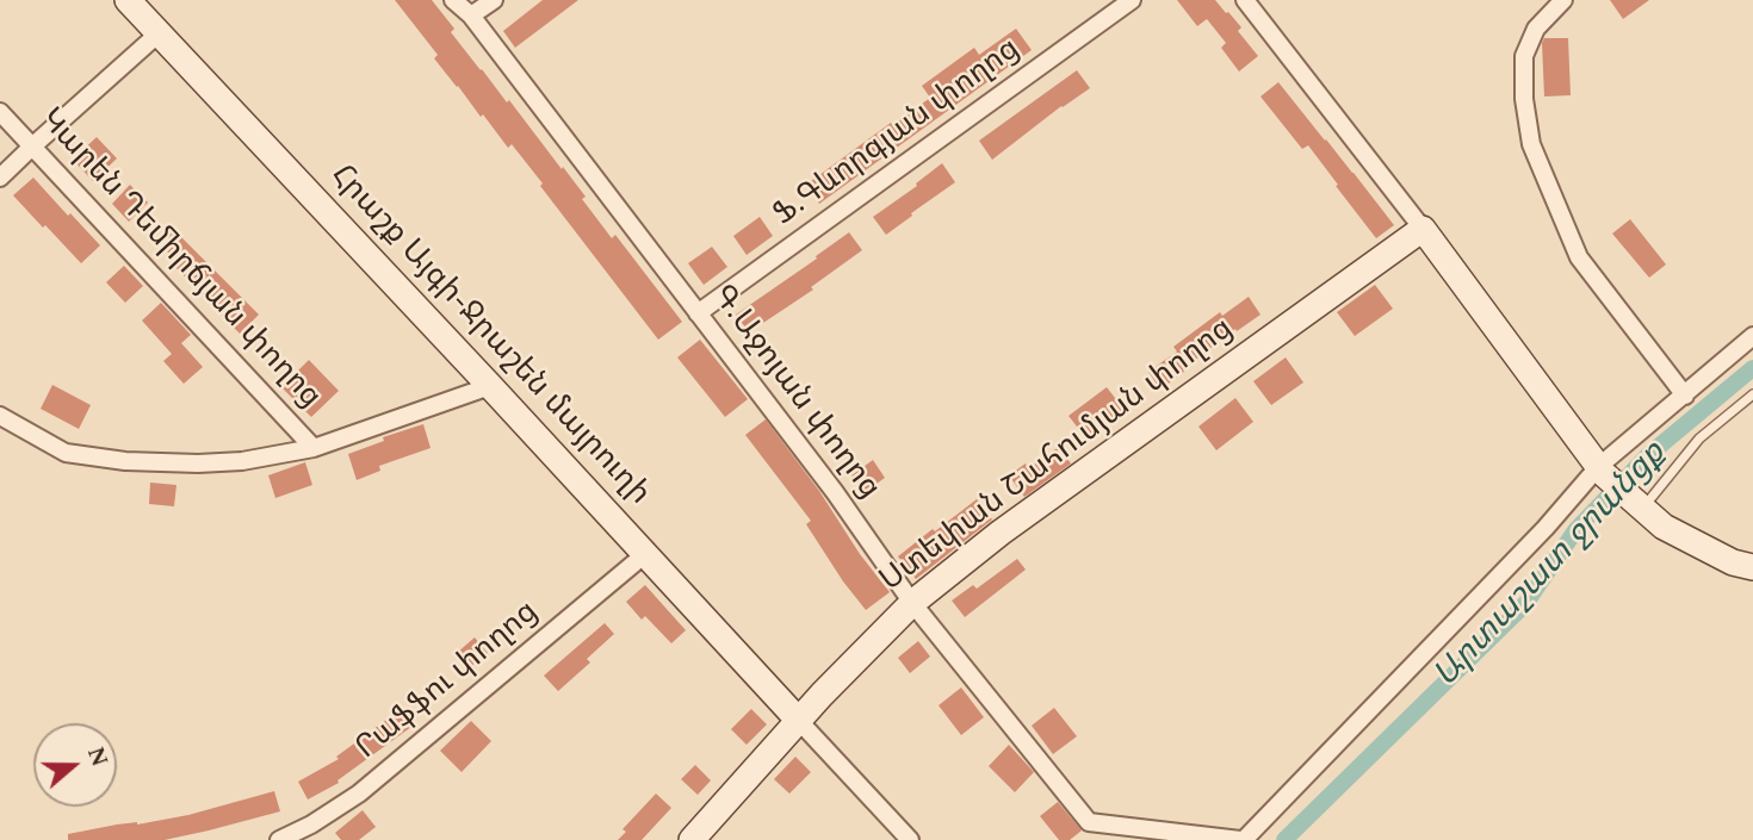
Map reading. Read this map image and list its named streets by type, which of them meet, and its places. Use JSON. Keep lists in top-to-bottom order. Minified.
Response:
{"streets":{"main road":["Հրաշք Այգի-Ջրաշեն մայրուղի","Ստեփան Շահումյան փողոց"],"street":["Ֆ.Գևորգյան փողոց","Կարեն Դեմիրճյան փողոց","Գ.Աջոյան փողոց","Րաֆֆու փողոց"]},"crossings":[["Ֆ.Գևորգյան փողոց","Գ.Աջոյան փողոց"],["Հրաշք Այգի-Ջրաշեն մայրուղի","Ստեփան Շահումյան փողոց"],["Հրաշք Այգի-Ջրաշեն մայրուղի","Րաֆֆու փողոց"],["Գ.Աջոյան փողոց","Ստեփան Շահումյան փողոց"]],"water":["Արտաշատ ջրանցք"],"north":"right"}
